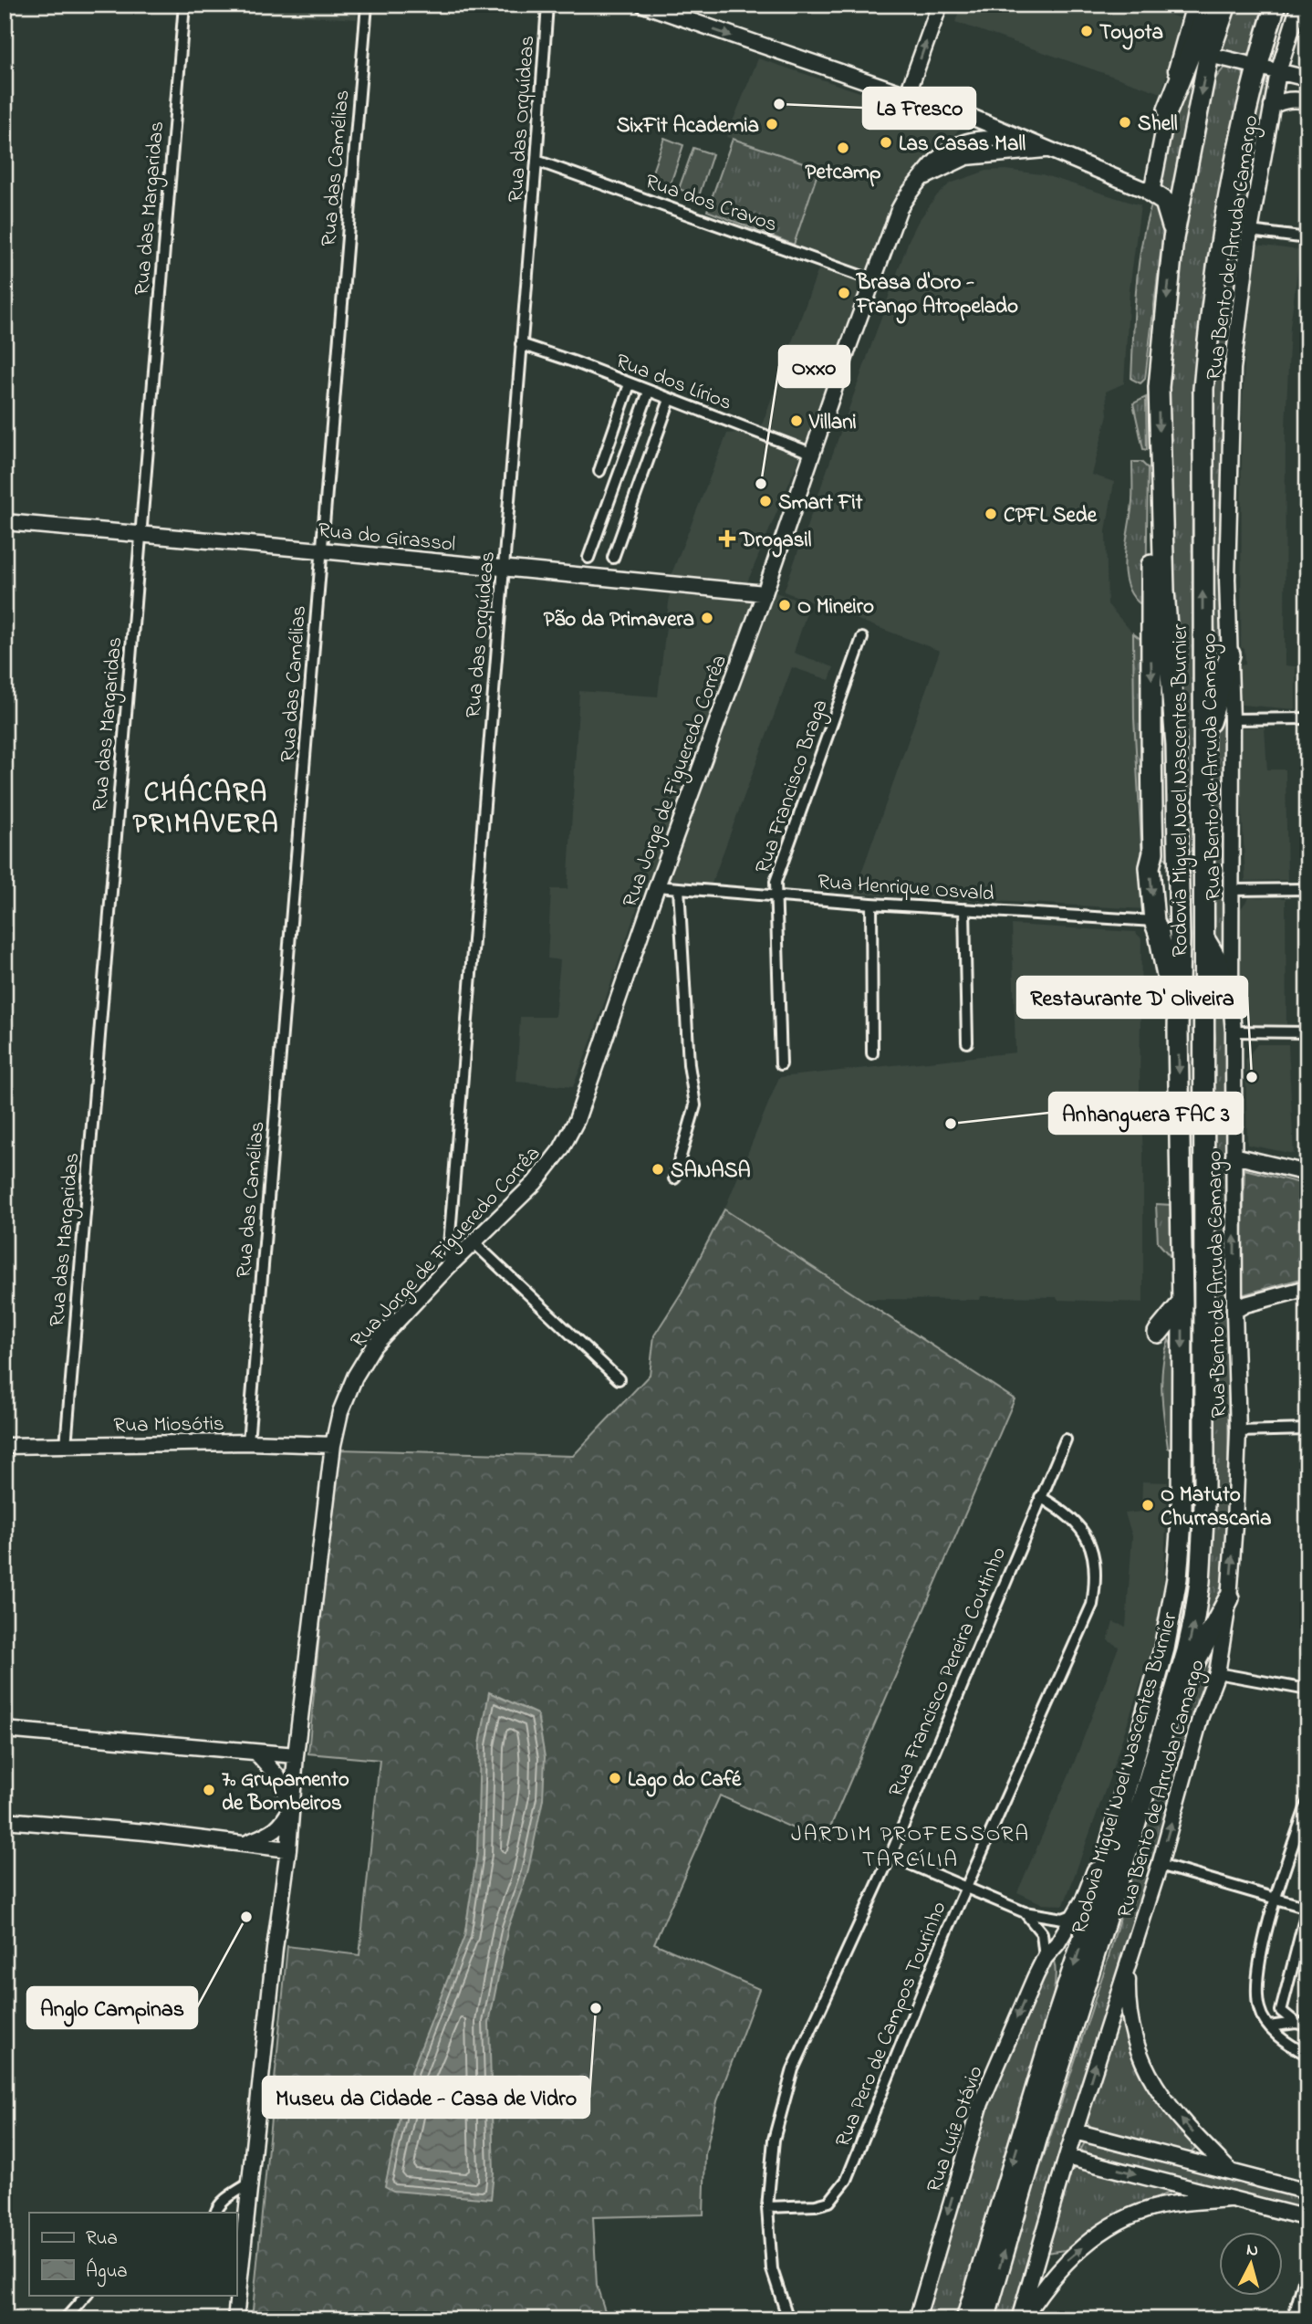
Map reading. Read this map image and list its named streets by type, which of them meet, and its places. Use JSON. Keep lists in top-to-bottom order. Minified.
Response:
{"streets":{"highway":["Rodovia Miguel Noel Nascentes Burnier"],"street":["Rua das Orquídeas","Rua das Camélias","Rua dos Cravos","Rua das Margaridas","Rua Bento de Arruda Camargo","Rua dos Lírios","Rua do Girassol","Rua Jorge de Figueredo Corrêa","Rua Francisco Braga","Rua Henrique Osvald","Rua Miosótis","Rua Francisco Pereira Coutinho","Rua Pero de Campos Tourinho","Rua Luíz Otávio"]},"crossings":[["Rua das Orquídeas","Rua dos Cravos"],["Rua das Orquídeas","Rua dos Lírios"],["Rua das Orquídeas","Rua do Girassol"],["Rua das Orquídeas","Rua Jorge de Figueredo Corrêa"],["Rua das Camélias","Rua do Girassol"],["Rua das Camélias","Rua Miosótis"],["Rua dos Cravos","Rua Jorge de Figueredo Corrêa"],["Rua das Margaridas","Rua do Girassol"],["Rua das Margaridas","Rua Miosótis"],["Rua dos Lírios","Rua Jorge de Figueredo Corrêa"],["Rua do Girassol","Rua Jorge de Figueredo Corrêa"],["Rua Jorge de Figueredo Corrêa","Rua Henrique Osvald"],["Rua Jorge de Figueredo Corrêa","Rua Miosótis"],["Rua Francisco Braga","Rua Henrique Osvald"],["Rodovia Miguel Noel Nascentes Burnier","Rua Luíz Otávio"],["Rua Francisco Pereira Coutinho","Rua Pero de Campos Tourinho"]],"one_way":["Rua Luíz Otávio"],"districts":["CHÁCARA PRIMAVERA","JARDIM PROFESSORA TARCÍLIA"],"places":{"other":["Toyota","La Fresco","Shell","SixFit Academia","Las Casas Mall","Petcamp","Brasa d'Oro - Frango Atropelado","Villani","Oxxo","Smart Fit","CPFL Sede","O Mineiro","Pão da Primavera","Restaurante D' Oliveira","Anhanguera FAC 3","SANASA","O Matuto Churrascaria","Lago do Café","7º Grupamento de Bombeiros","Anglo Campinas","Museu da Cidade - Casa de Vidro"],"health":["Drogasil"]},"legend":["Rua","Água"],"north":"top"}
